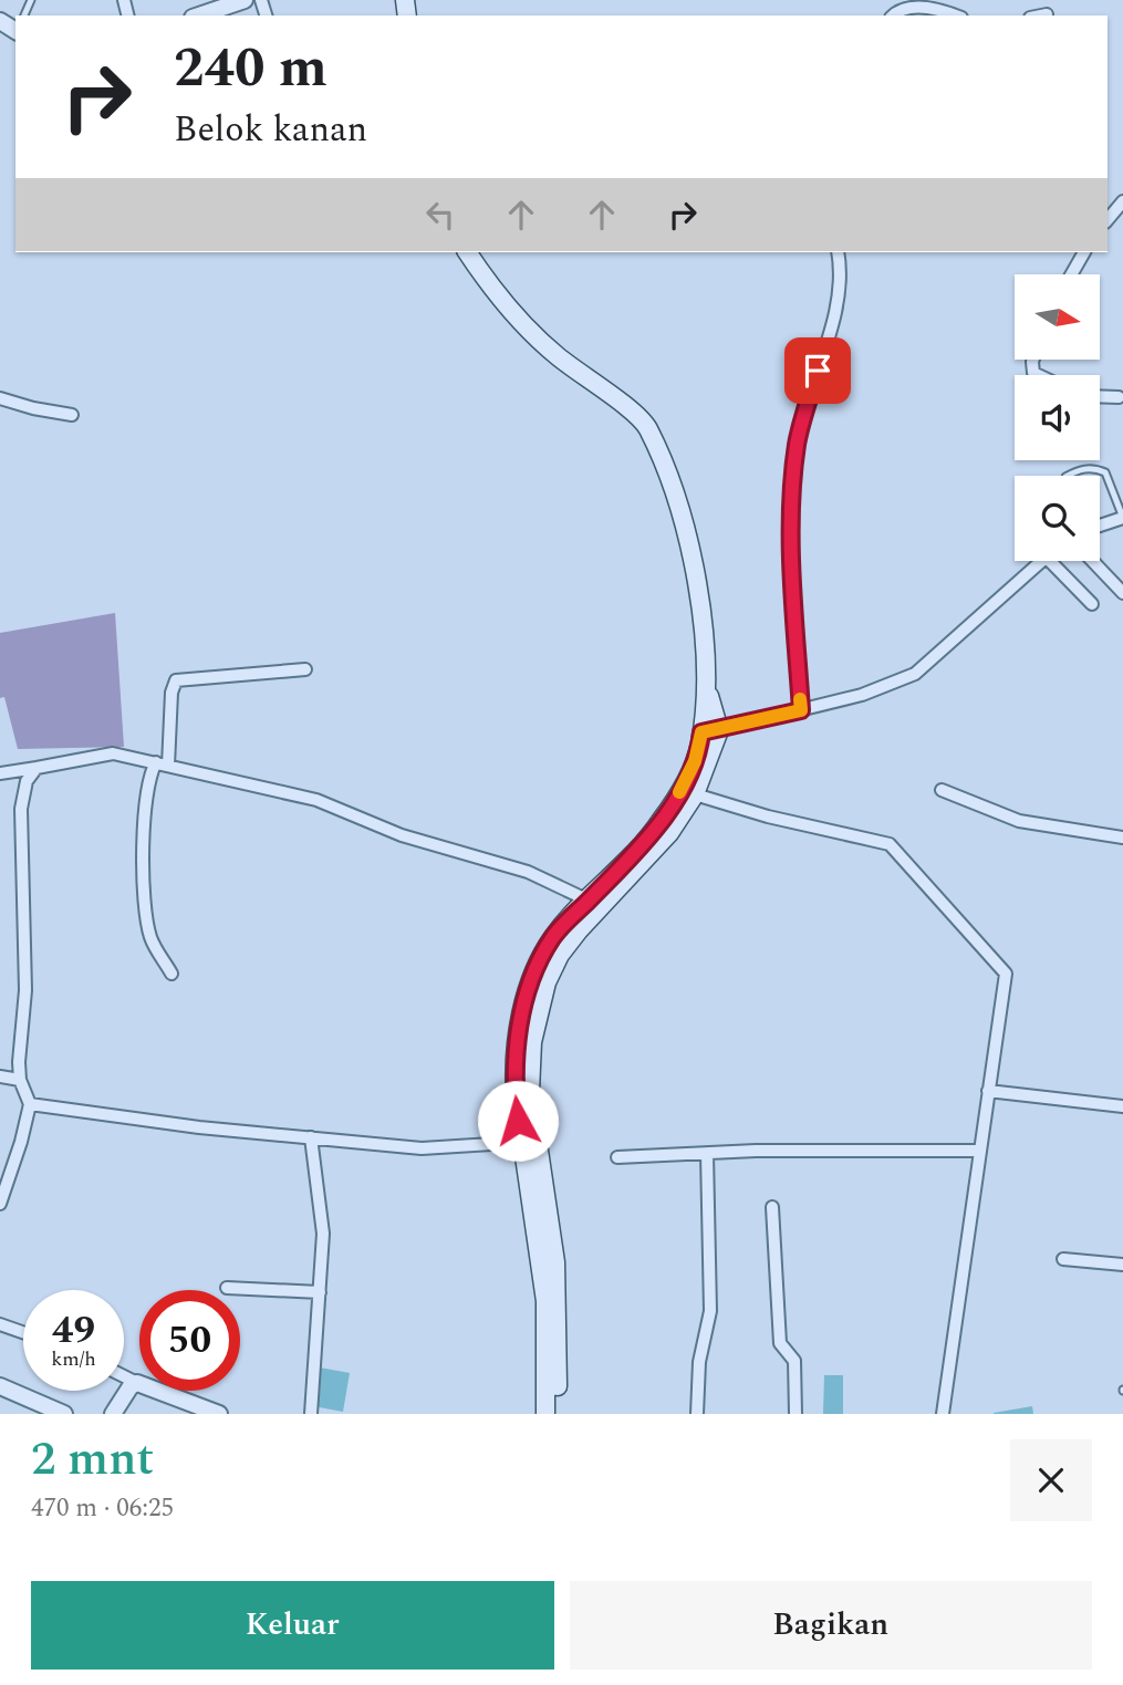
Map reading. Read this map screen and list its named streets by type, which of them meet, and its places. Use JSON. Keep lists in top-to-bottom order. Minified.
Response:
{"north":"right","page":{"turn":["240 m","Belok kanan"],"speed":"49 km/h","limit":"50","heading":["2 mnt","470 m · 06:25"],"buttons":["Keluar","Bagikan"]}}
